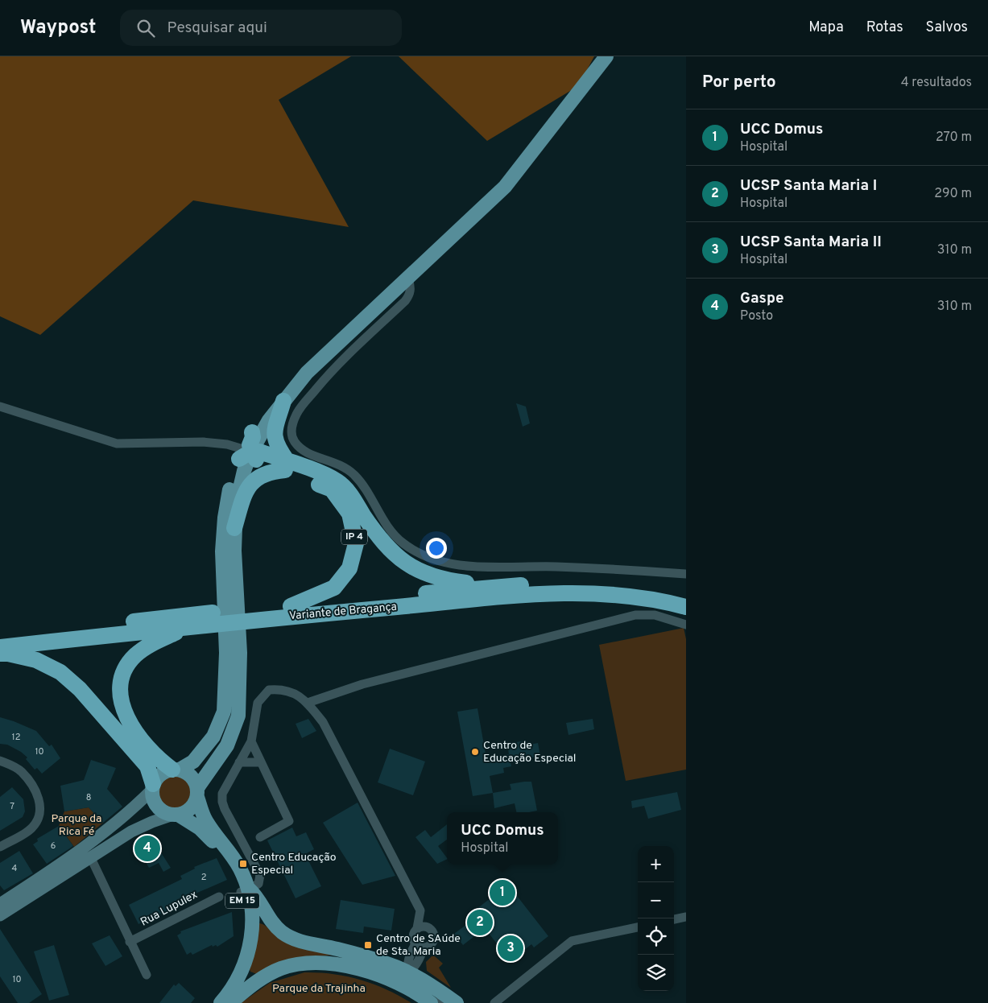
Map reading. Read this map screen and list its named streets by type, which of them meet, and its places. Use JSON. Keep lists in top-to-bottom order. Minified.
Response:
{"streets":{"highway":["IP 4","Variante de Bragança"],"main road":["EM 15"],"street":["Rua Lupulex"]},"crossings":[["IP 4","Variante de Bragança"]],"parks":["Parque da Rica Fé","Parque da Trajinha"],"places":{"other":["Centro de Educação Especial"],"transit":["Centro Educação Especial","Centro de SAúde de Sta. Maria"]},"house_numbers":["12","10","8","7","6","4","2","10"],"page":{"header":"Waypost","search":"Pesquisar aqui","nav":["Mapa","Rotas","Salvos"],"heading":["Por perto","4 resultados"],"list":[{"mark":"1","name":"UCC Domus","note":"Hospital","value":"270 m"},{"mark":"2","name":"UCSP Santa Maria I","note":"Hospital","value":"290 m"},{"mark":"3","name":"UCSP Santa Maria II","note":"Hospital","value":"310 m"},{"mark":"4","name":"Gaspe","note":"Posto","value":"310 m"}],"popup":["UCC Domus","Hospital"],"pins":["4","1","2","3"],"map_buttons":["+","−"]}}
